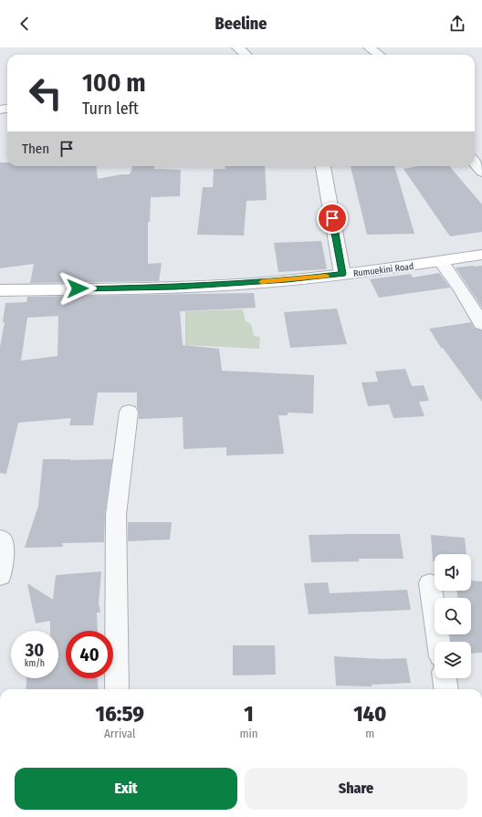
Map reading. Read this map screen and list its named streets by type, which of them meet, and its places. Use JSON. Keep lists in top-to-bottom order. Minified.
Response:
{"streets":{"street":["Rumuekini Road"]},"page":{"header":"Beeline","turn":["100 m","Turn left"],"then":"Then","speed":"30 km/h","limit":"40","eta":["16:59","Arrival","1","min","140","m"],"buttons":["Exit","Share"]}}
